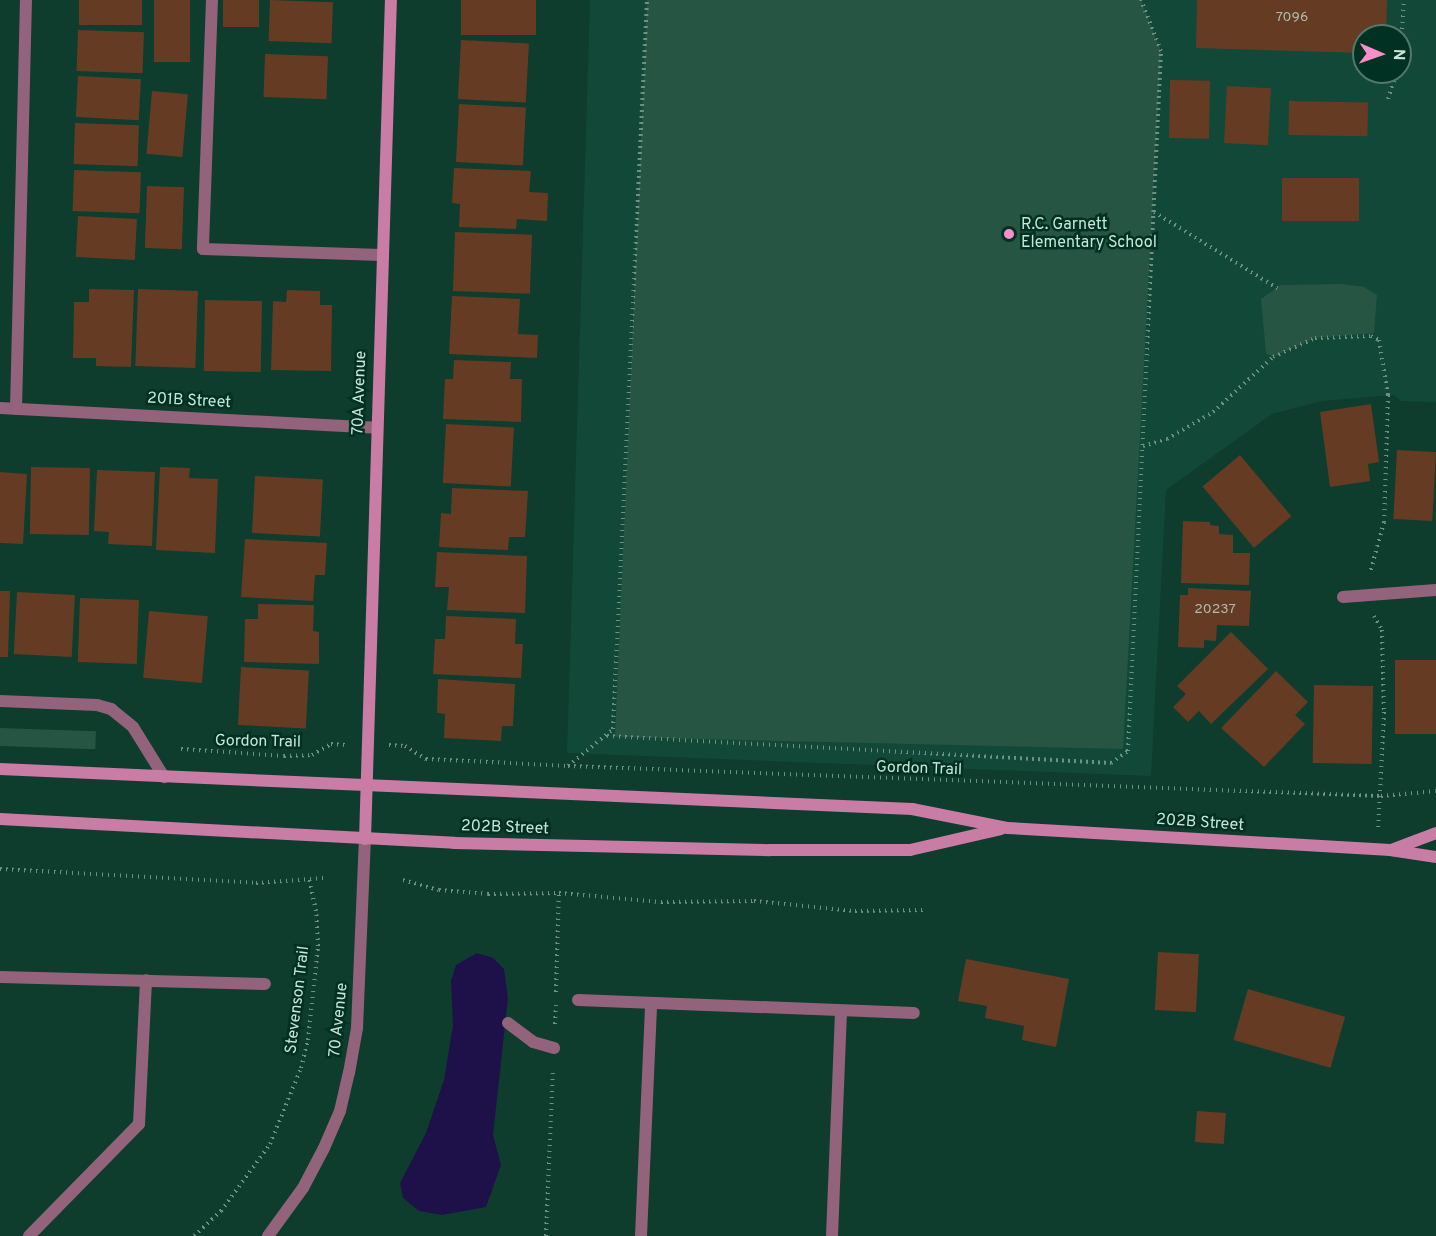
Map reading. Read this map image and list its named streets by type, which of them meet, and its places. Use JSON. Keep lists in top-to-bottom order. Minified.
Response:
{"streets":{"main road":["70A Avenue","202B Street","70 Avenue"],"street":["201B Street"],"path":["Gordon Trail","Stevenson Trail"]},"crossings":[["70A Avenue","201B Street"],["70A Avenue","202B Street"],["70A Avenue","70 Avenue"],["202B Street","70 Avenue"]],"places":["R.C. Garnett Elementary School"],"house_numbers":["7096","20237"],"north":"right"}
